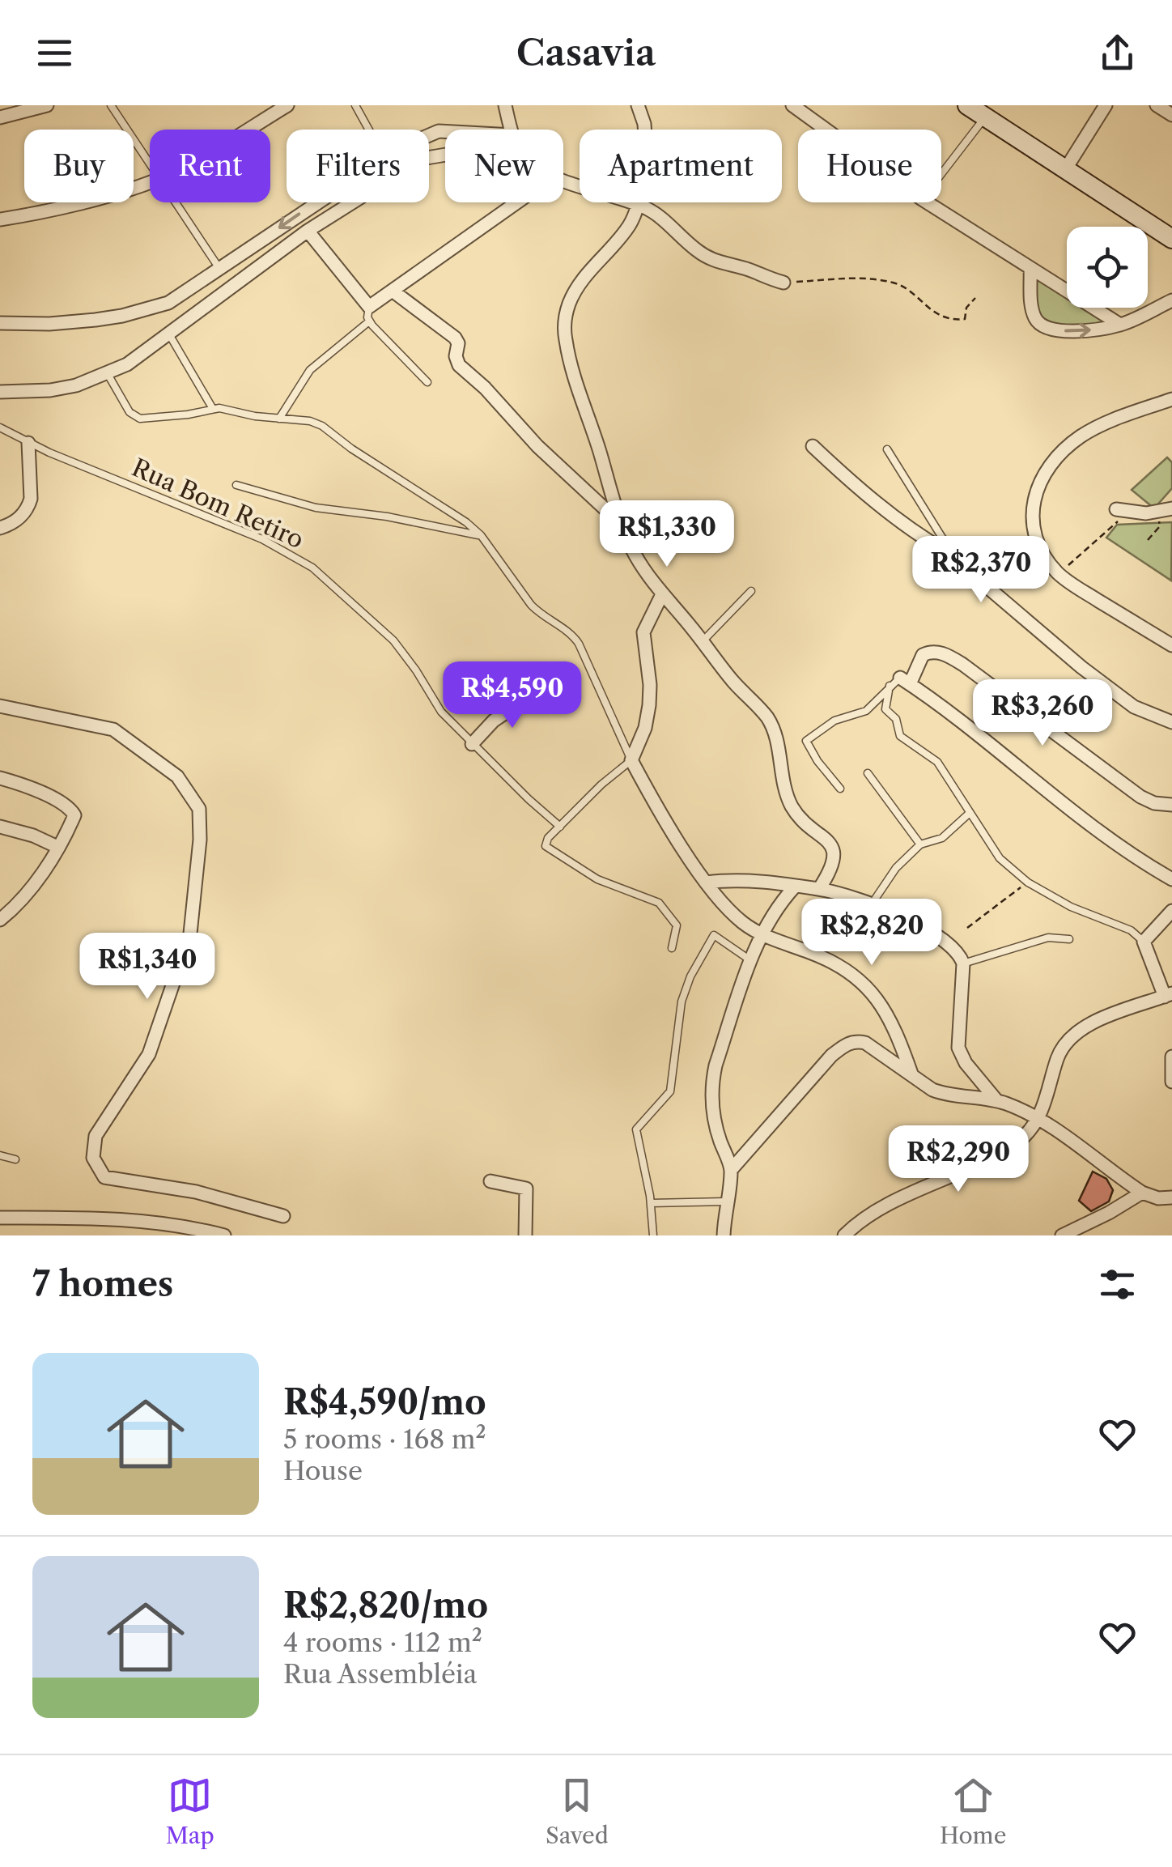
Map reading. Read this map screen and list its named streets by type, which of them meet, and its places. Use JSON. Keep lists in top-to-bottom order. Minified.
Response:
{"streets":{"lane":["Rua Bom Retiro"]},"page":{"header":"Casavia","chip":["Buy","Rent","Filters","New","Apartment","House"],"price":["R$1,330","R$2,370","R$4,590","R$3,260","R$2,820","R$1,340","R$2,290"],"heading":"7 homes","list":[{"name":"R$4,590/mo","note":"5 rooms · 168 m² · House"},{"name":"R$2,820/mo","note":"4 rooms · 112 m² · Rua Assembléia"}],"tabs":["Map","Saved","Home"]}}
